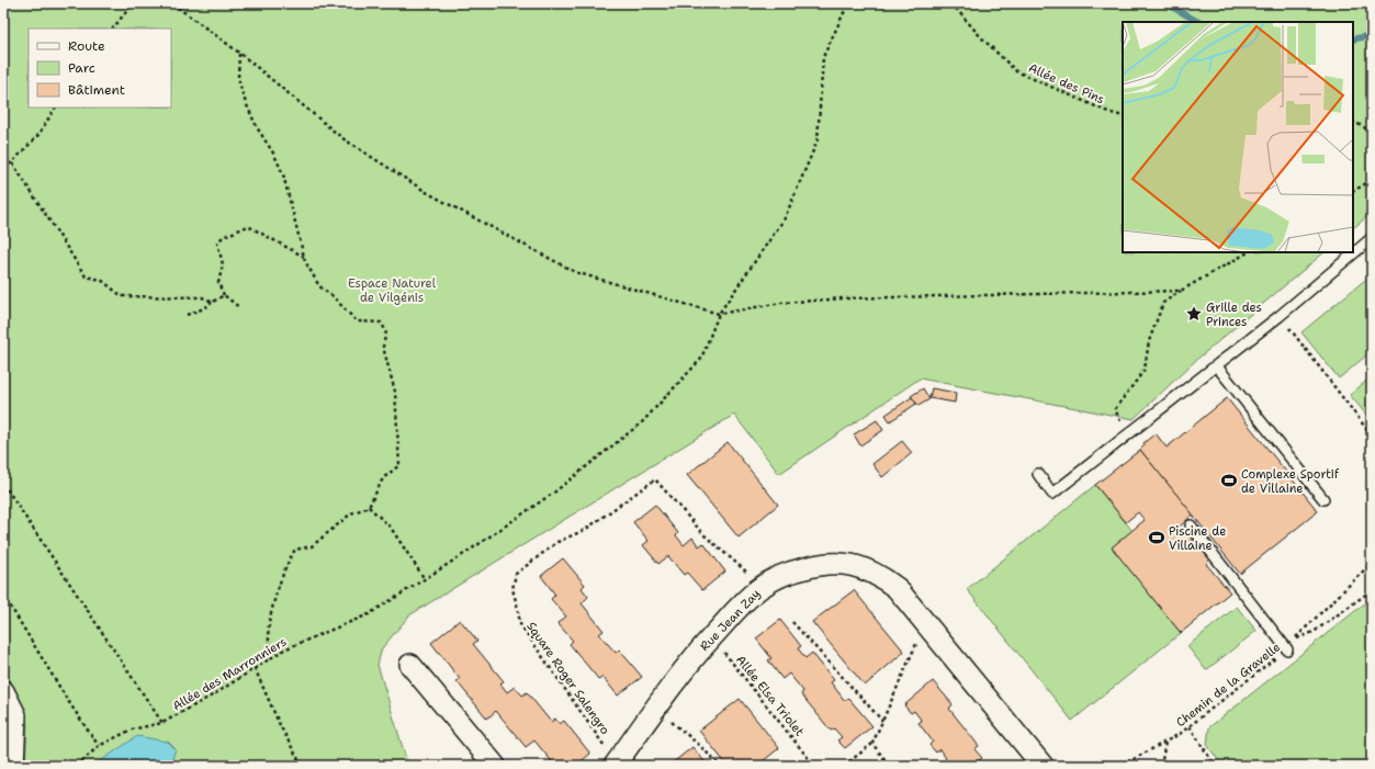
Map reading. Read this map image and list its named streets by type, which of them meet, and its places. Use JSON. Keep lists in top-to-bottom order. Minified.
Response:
{"streets":{"street":["Rue Jean Zay"],"path":["Allée des Pins","Allée des Marronniers","Square Roger Salengro","Chemin de la Gravelle","Allée Elsa Triolet"]},"crossings":[["Rue Jean Zay","Square Roger Salengro"],["Rue Jean Zay","Allée Elsa Triolet"]],"parks":["Espace Naturel de Vilgénis"],"places":{"place":["Grille des Princes"],"sports":["Complexe Sportif de Villaine","Piscine de Villaine"]},"legend":["Route","Parc","Bâtiment"]}
